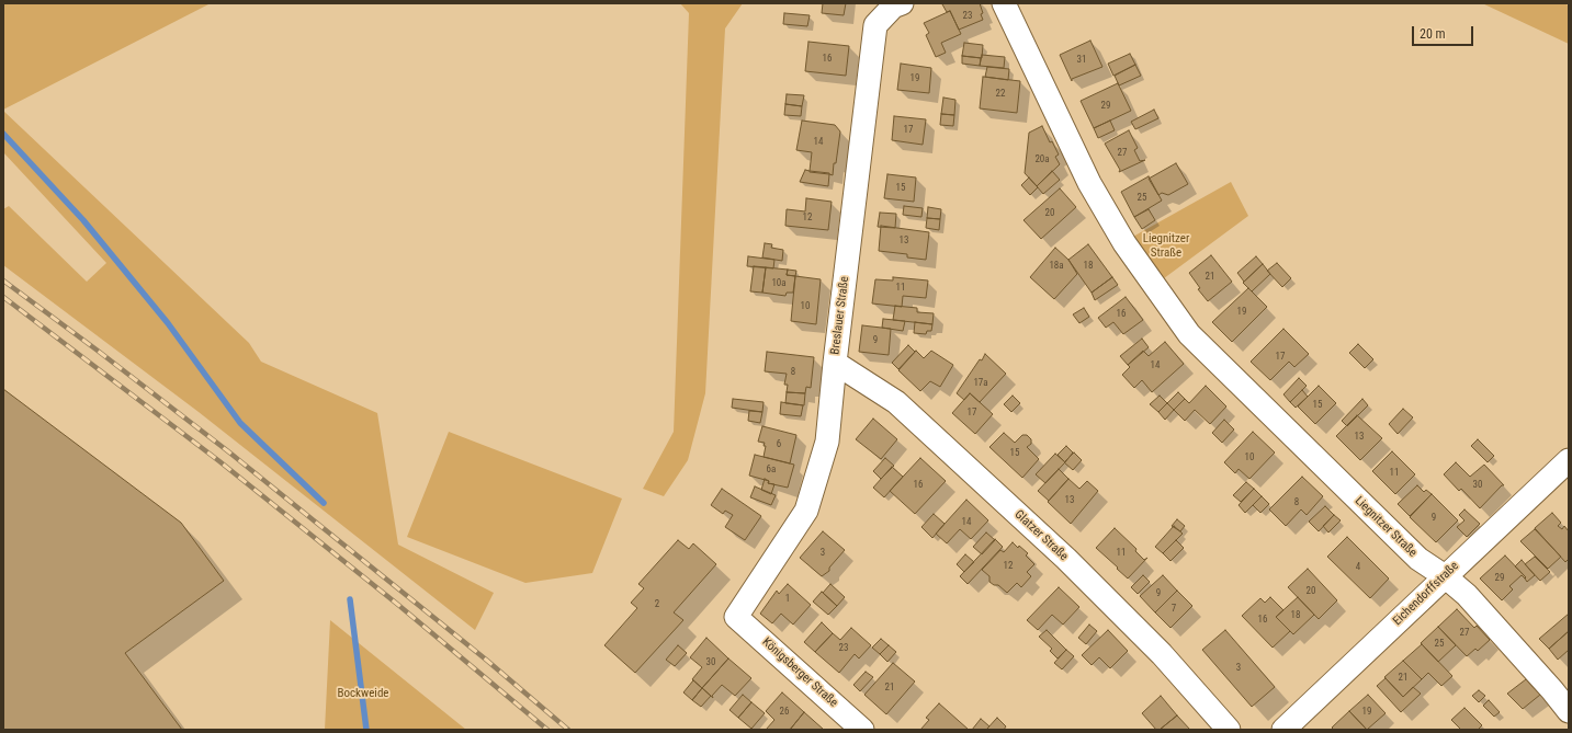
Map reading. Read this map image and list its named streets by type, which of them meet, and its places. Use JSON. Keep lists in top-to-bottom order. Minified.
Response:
{"streets":{"street":["Breslauer Straße","Liegnitzer Straße","Glatzer Straße","Eichendorffstraße","Königsberger Straße"]},"crossings":[["Breslauer Straße","Glatzer Straße"],["Breslauer Straße","Königsberger Straße"],["Liegnitzer Straße","Eichendorffstraße"]],"parks":["Liegnitzer Straße","Bockweide"],"house_numbers":["23","16","31","19","22","29","17","14","27","20a","15","25","20","12","13","18a","18","21","10a","11","10","19","16","9","17","14","8","17a","15","17","13","6","15","10","6a","11","16","30","13","8","9","14","3","11","12","4","29","20","9","1","2","7","18","16","27","25","23","30","3","21","21","26","19"],"scale_bar":"20 m"}
